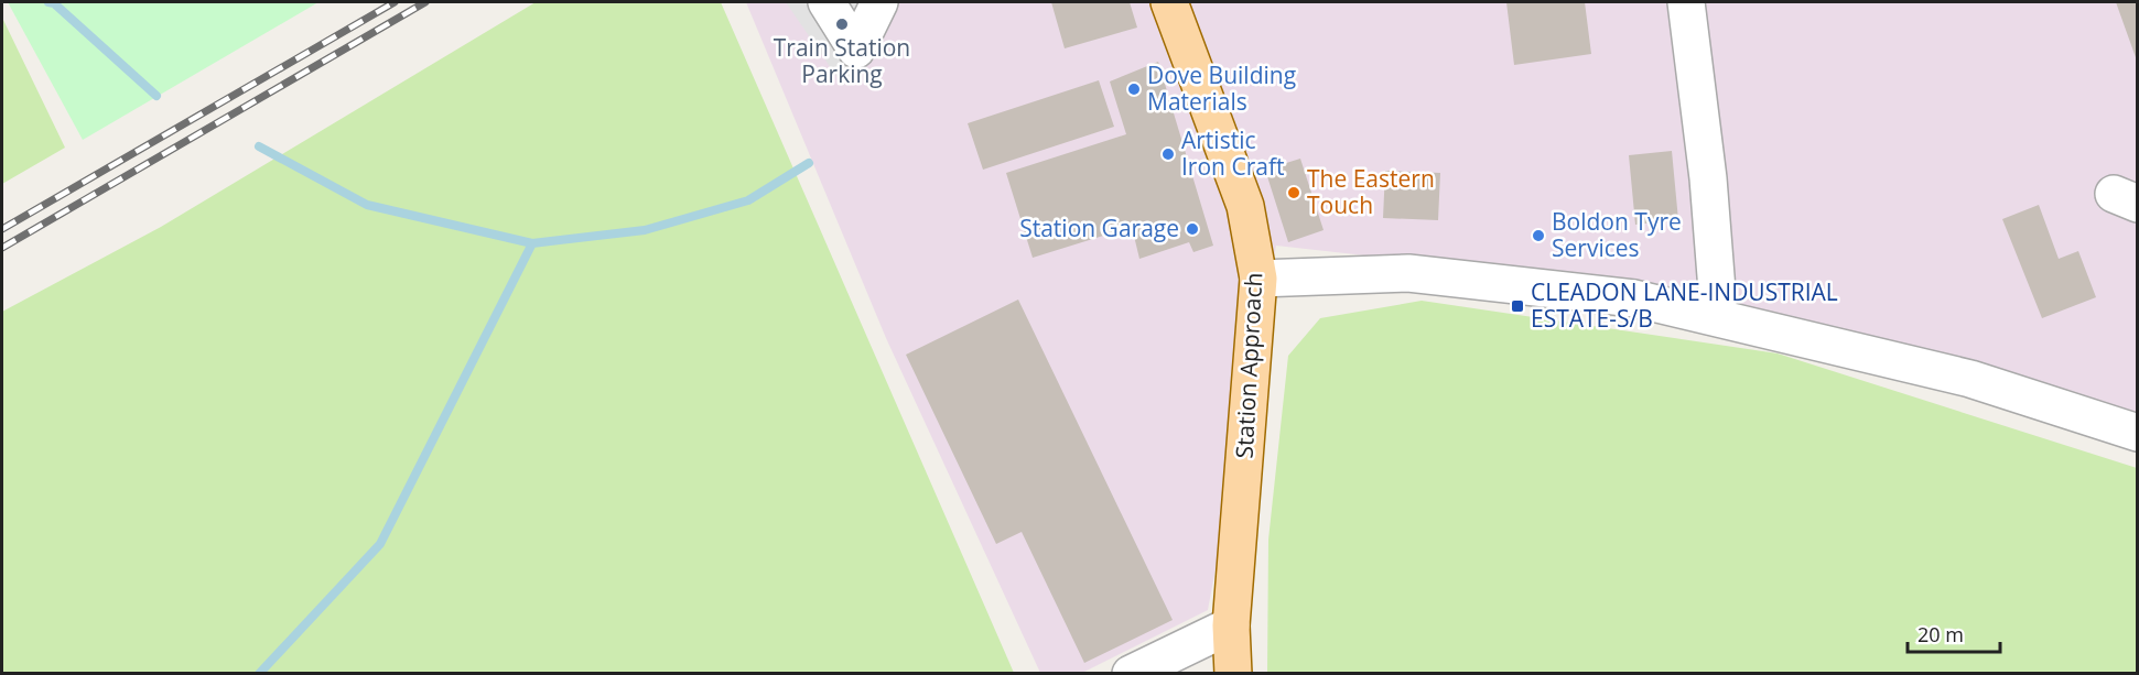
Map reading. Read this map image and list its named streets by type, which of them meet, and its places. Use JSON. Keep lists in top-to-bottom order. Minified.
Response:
{"streets":{"main road":["Station Approach"]},"places":{"other":["Train Station Parking","Dove Building Materials","Artistic Iron Craft","The Eastern Touch","Station Garage","Boldon Tyre Services"],"transit":["CLEADON LANE-INDUSTRIAL ESTATE-S/B"]},"scale_bar":"20 m"}
